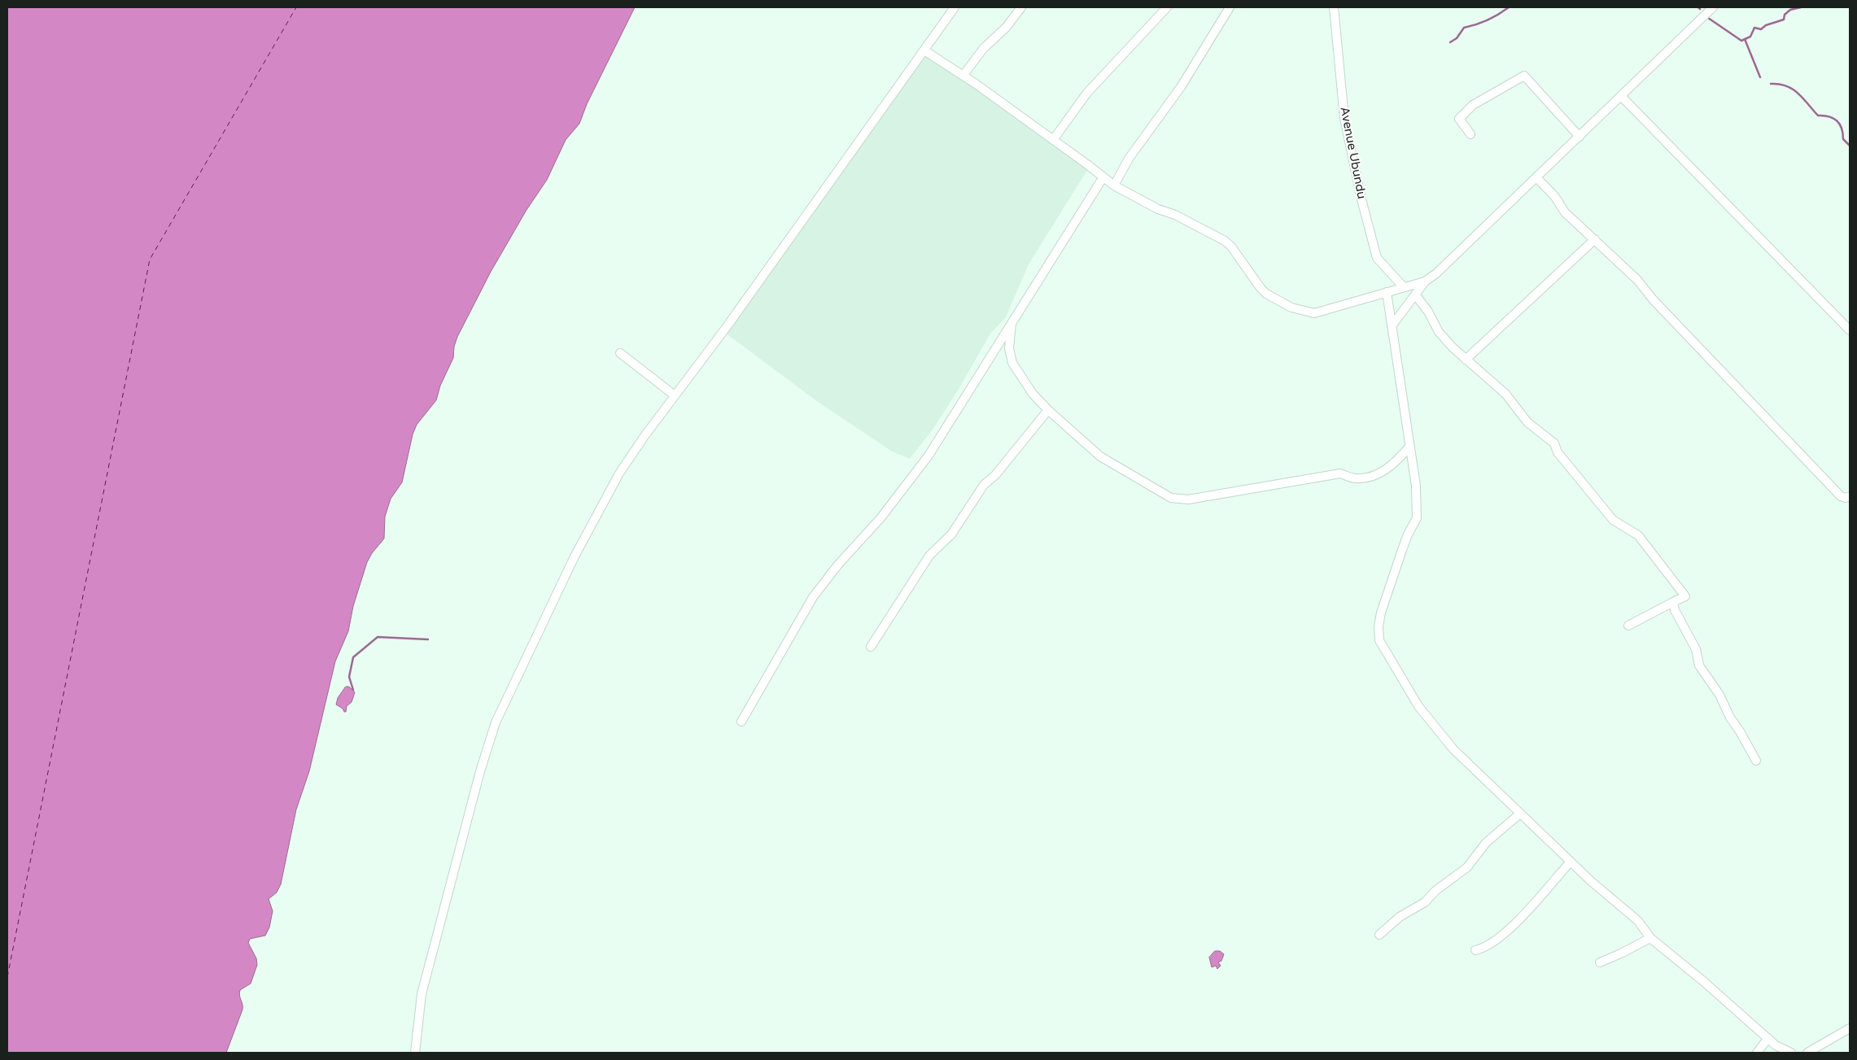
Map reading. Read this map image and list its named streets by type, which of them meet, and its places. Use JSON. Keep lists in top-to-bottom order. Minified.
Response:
{"streets":{"street":["Avenue Ubundu"]}}
